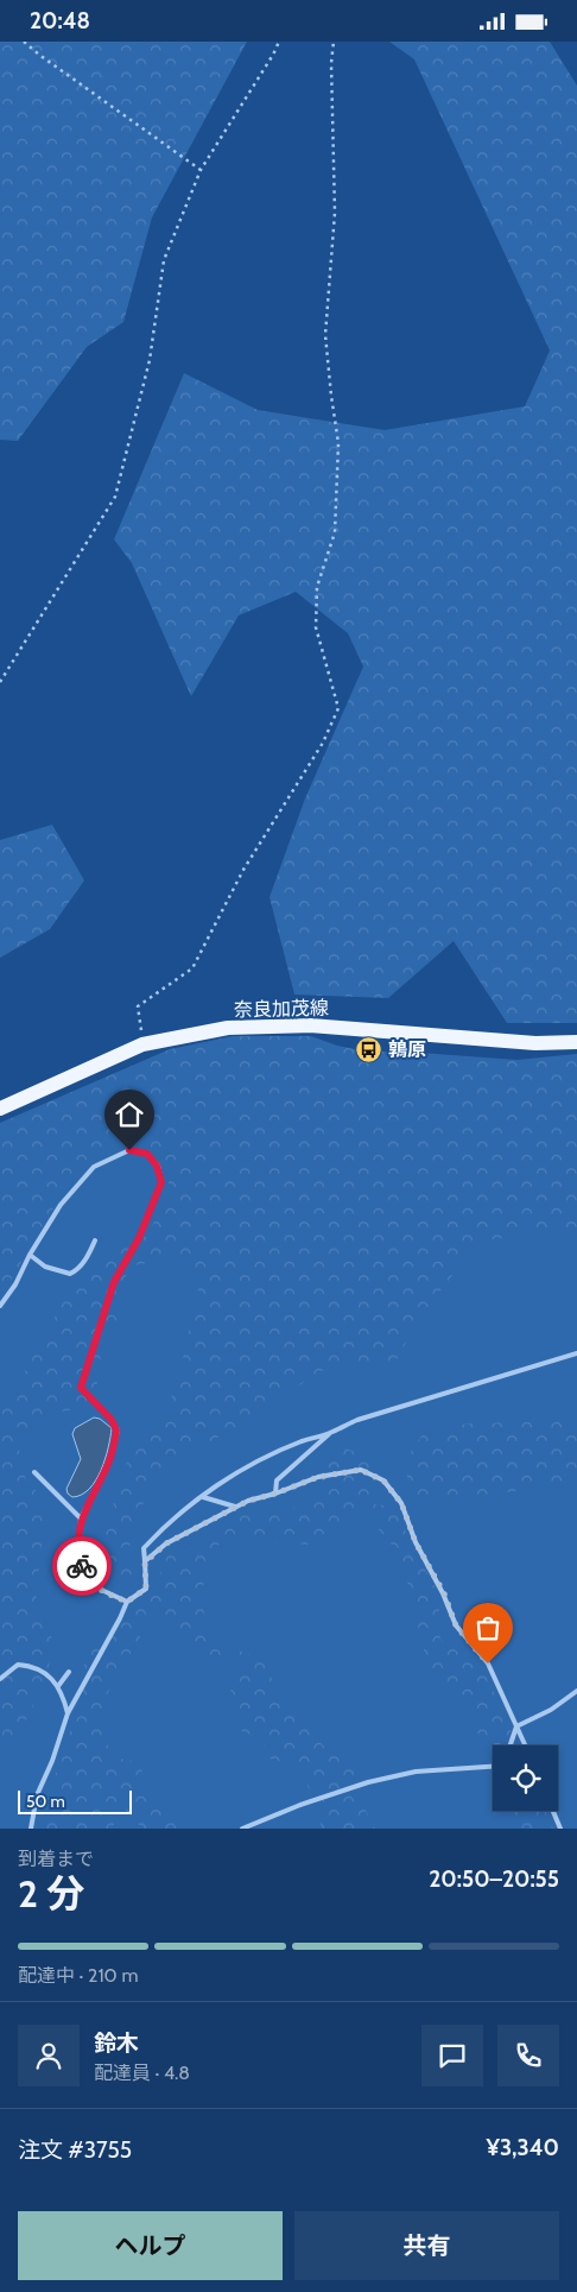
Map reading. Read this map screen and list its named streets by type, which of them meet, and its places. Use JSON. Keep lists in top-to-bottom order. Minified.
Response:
{"streets":{"main road":["奈良加茂線"]},"places":{"bus stop":["鶉原"]},"scale_bar":"50 m","page":{"status":"20:48","scale":"50 m","heading":["2 分","到着まで","20:50–20:55"],"panel":["鈴木","配達員 · 4.8","注文 #3755","¥3,340"],"bar":"配達中 · 210 m","buttons":["ヘルプ","共有"]}}
